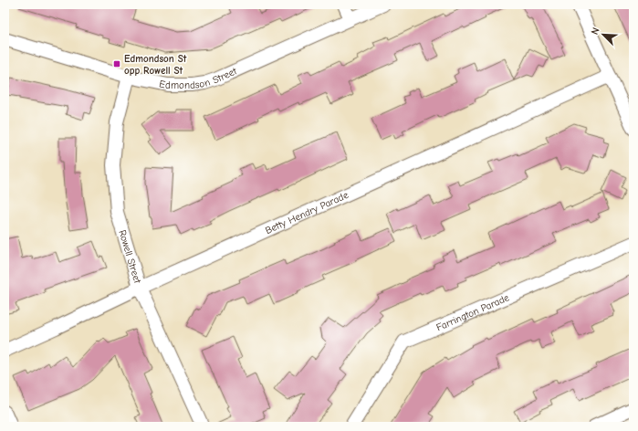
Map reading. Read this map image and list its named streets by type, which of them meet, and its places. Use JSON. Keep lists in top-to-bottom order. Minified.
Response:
{"streets":{"street":["Edmondson Street","Betty Hendry Parade","Rowell Street","Farrington Parade"]},"crossings":[["Edmondson Street","Rowell Street"],["Betty Hendry Parade","Rowell Street"]],"places":{"transit":["Edmondson St opp Rowell St"]},"north":"top left"}
